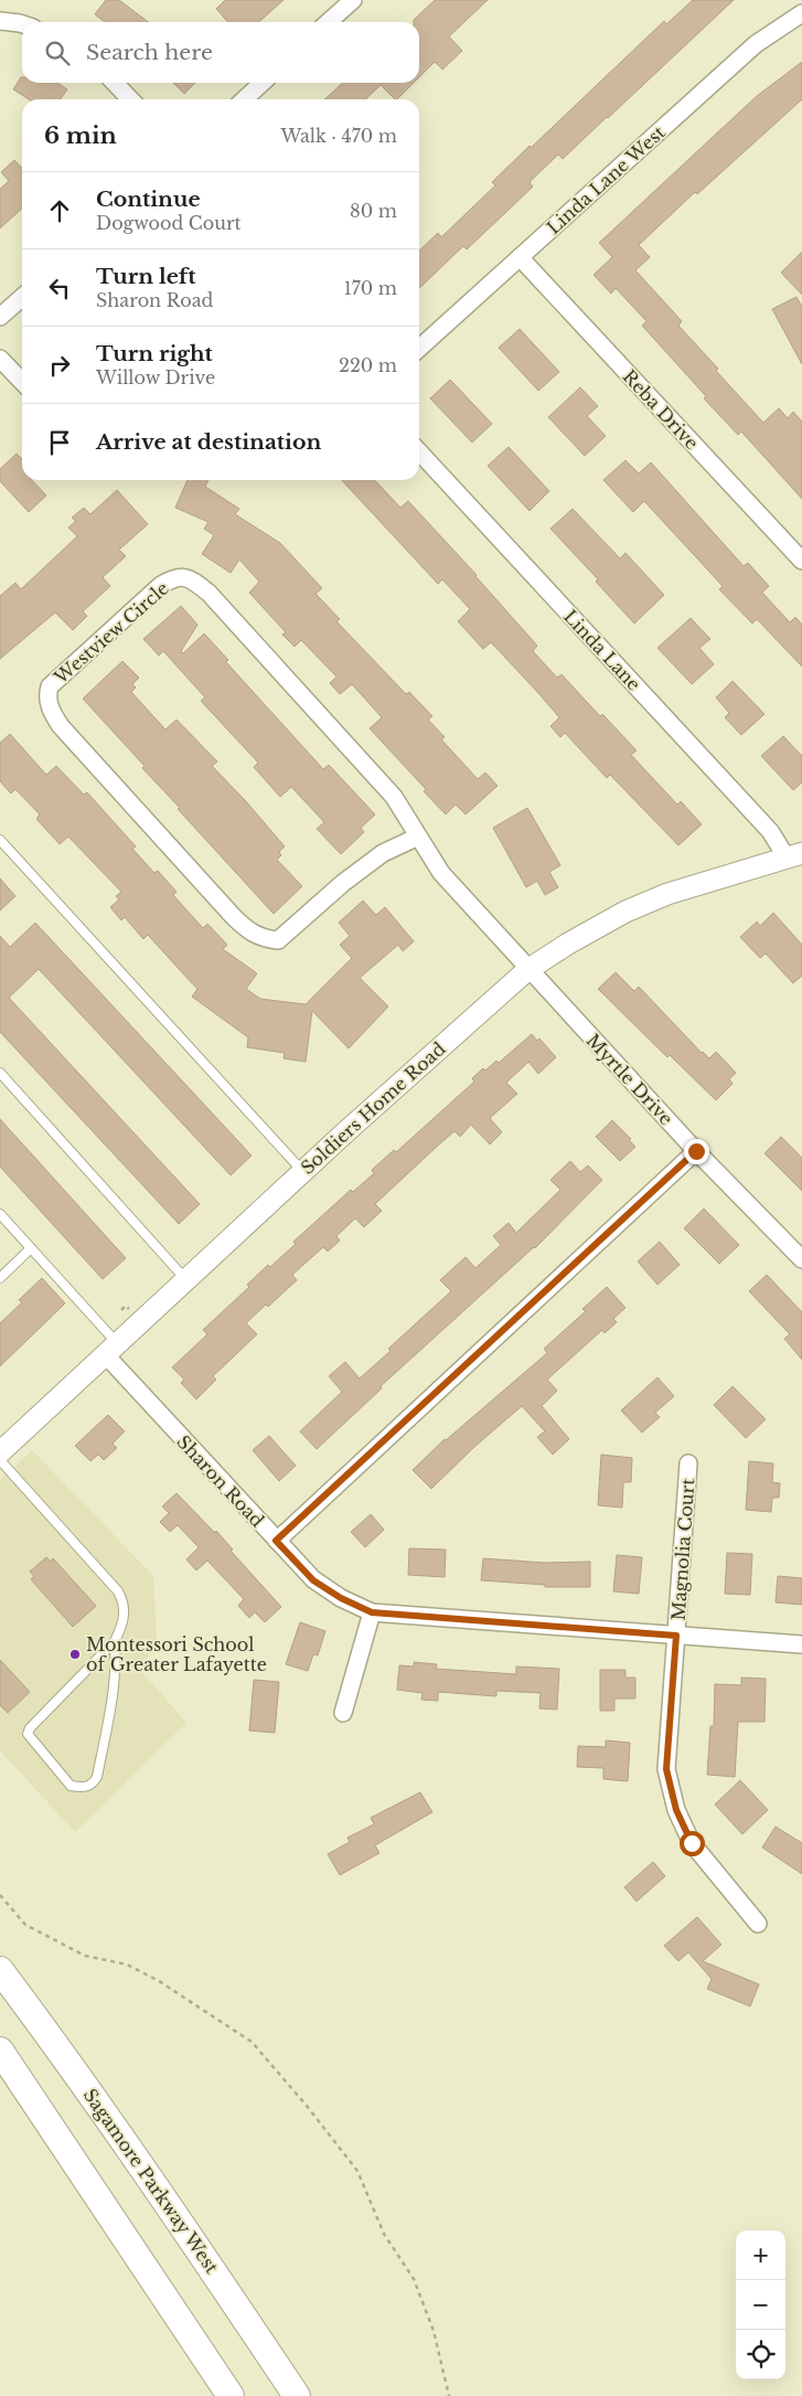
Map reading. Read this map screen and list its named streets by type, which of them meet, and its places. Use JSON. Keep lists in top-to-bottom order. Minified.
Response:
{"streets":{"highway":["Sagamore Parkway West"],"street":["Linda Lane West","Reba Drive","Westview Circle","Linda Lane","Myrtle Drive","Soldiers Home Road","Sharon Road","Magnolia Court"]},"crossings":[["Linda Lane West","Reba Drive"],["Westview Circle","Myrtle Drive"],["Westview Circle","Soldiers Home Road"],["Linda Lane","Soldiers Home Road"],["Myrtle Drive","Soldiers Home Road"],["Soldiers Home Road","Sharon Road"],["Sharon Road","Magnolia Court"]],"places":["Montessori School of Greater Lafayette"],"page":{"search":"Search here","heading":["6 min","Walk · 470 m"],"list":[["Continue","Dogwood Court","80 m"],["Turn left","Sharon Road","170 m"],["Turn right","Willow Drive","220 m"],"Arrive at destination"],"map_buttons":["+","−"]}}
